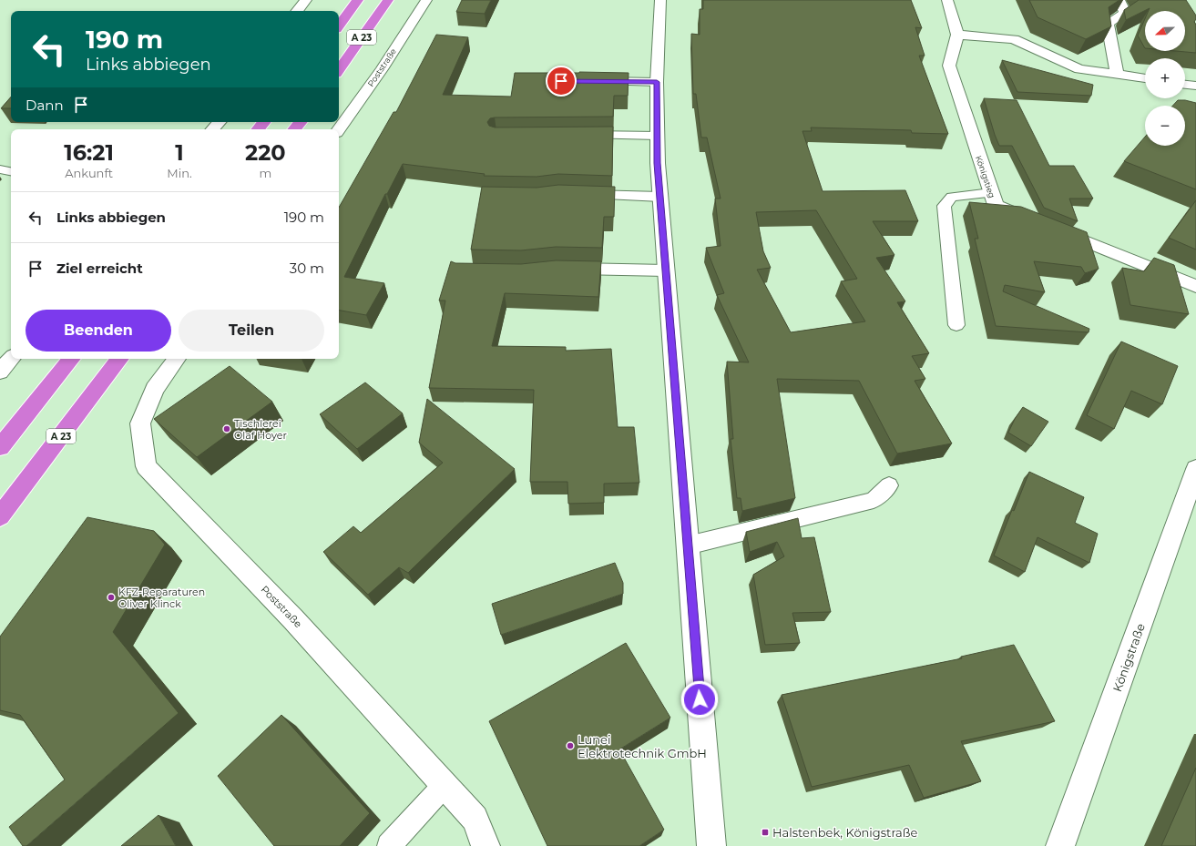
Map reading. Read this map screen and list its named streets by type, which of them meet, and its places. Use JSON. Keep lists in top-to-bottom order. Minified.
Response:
{"streets":{"highway":["A 23"],"street":["Poststraße","Königstieg","Königstraße"]},"places":{"other":["Tischlerei Olaf Hoyer","KFZ-Reparaturen Oliver Klinck","Lunei Elektrotechnik GmbH"],"transit":["Halstenbek, Königstraße"]},"north":"left","page":{"map_buttons":["+","−"],"turn":["190 m","Links abbiegen"],"then":"Dann","eta":["16:21","Ankunft","1","Min.","220","m"],"list":[{"name":"Links abbiegen","value":"190 m"},{"name":"Ziel erreicht","value":"30 m"}],"buttons":["Beenden","Teilen"]}}
